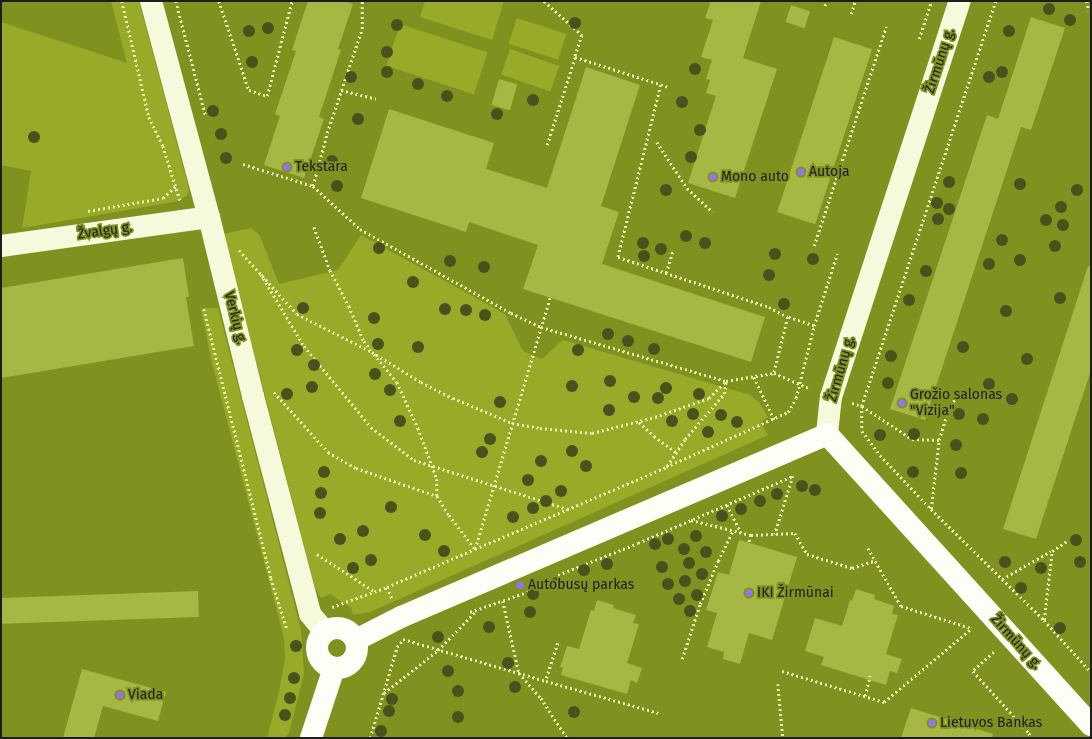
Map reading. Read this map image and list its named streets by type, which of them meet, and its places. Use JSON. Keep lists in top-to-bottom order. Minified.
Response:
{"streets":{"main road":["Žirmūnų g.","Žvalgų g.","Verkių g."]},"crossings":[["Žvalgų g.","Verkių g."]],"places":["Tekstara","Autoja","Mono auto","Grožio salonas \"Vizija\"","Autobusų parkas","IKI Žirmūnai","Viada","Lietuvos Bankas"]}
